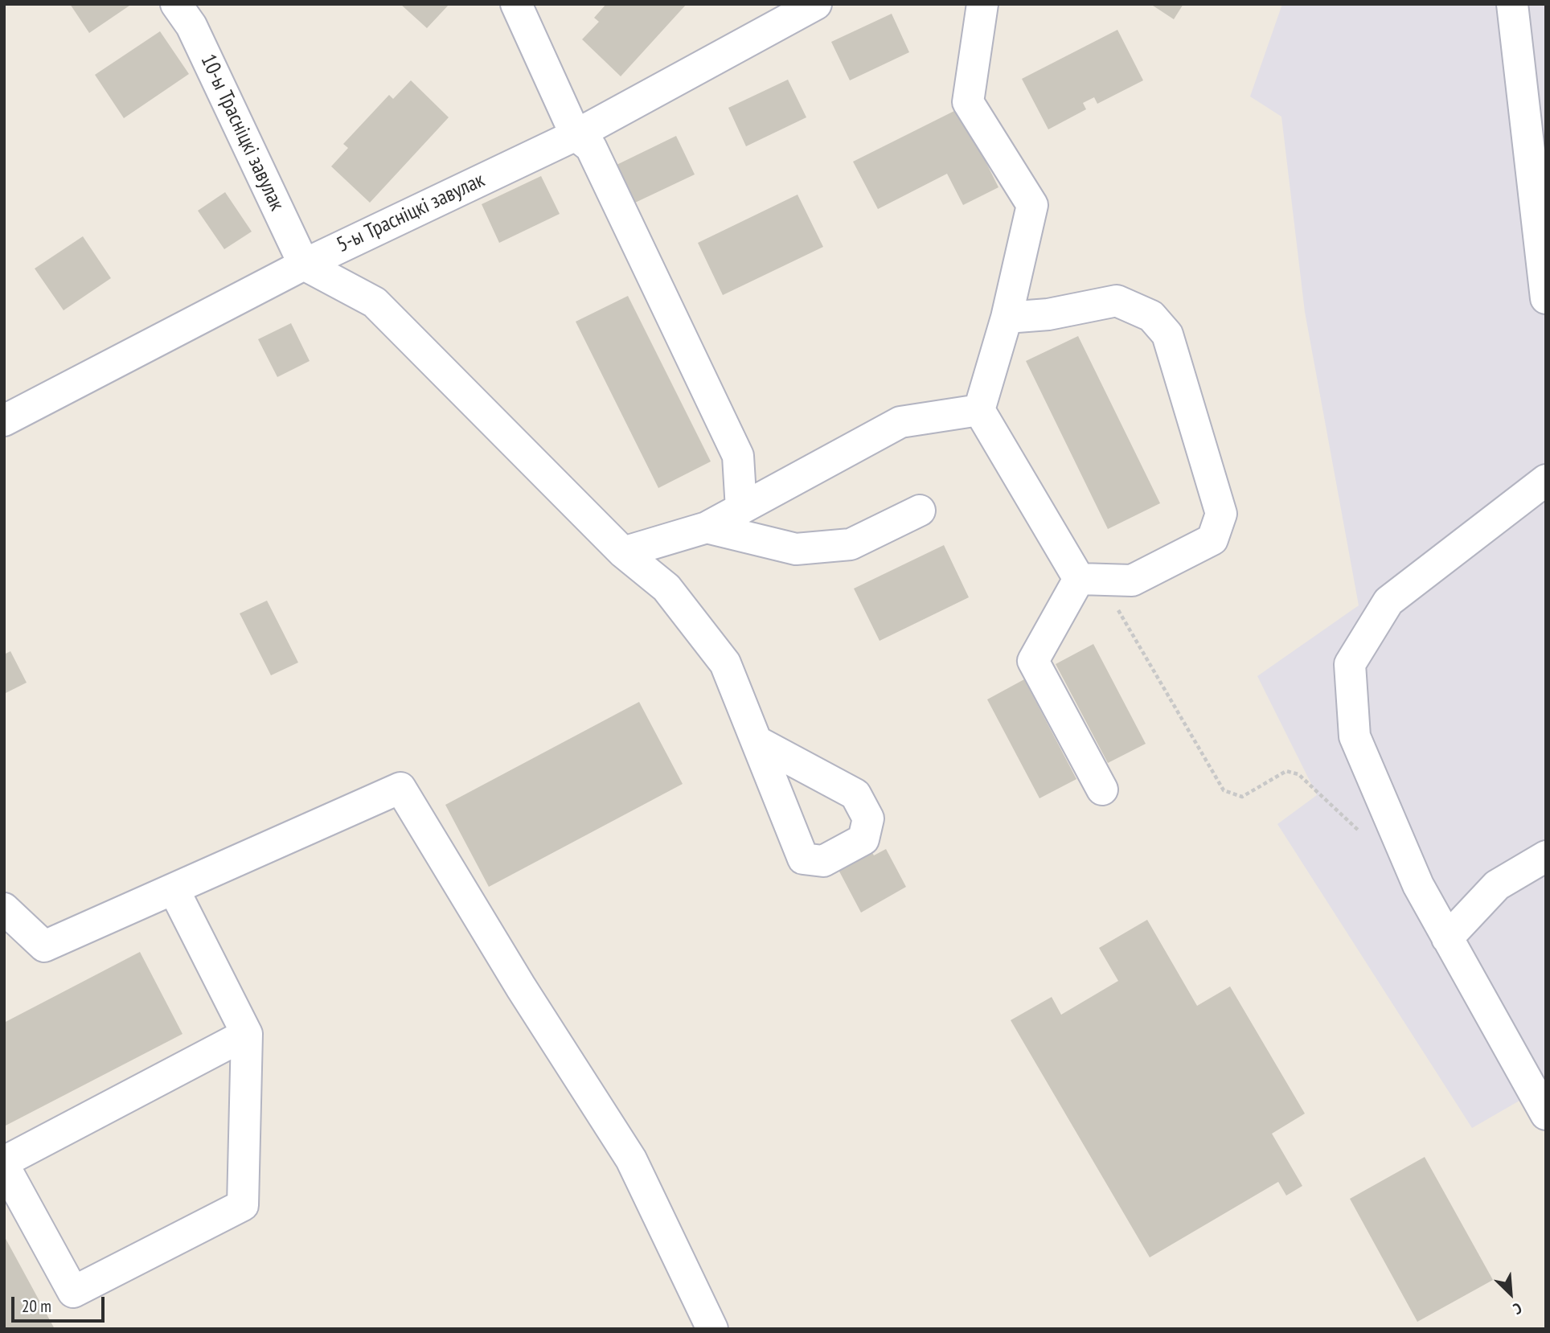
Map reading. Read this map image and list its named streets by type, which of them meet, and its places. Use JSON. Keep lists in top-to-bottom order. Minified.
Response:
{"streets":{"street":["10-ы Трасніцкі завулак","5-ы Трасніцкі завулак"]},"crossings":[["10-ы Трасніцкі завулак","5-ы Трасніцкі завулак"]],"scale_bar":"20 m","north":"bottom right"}
